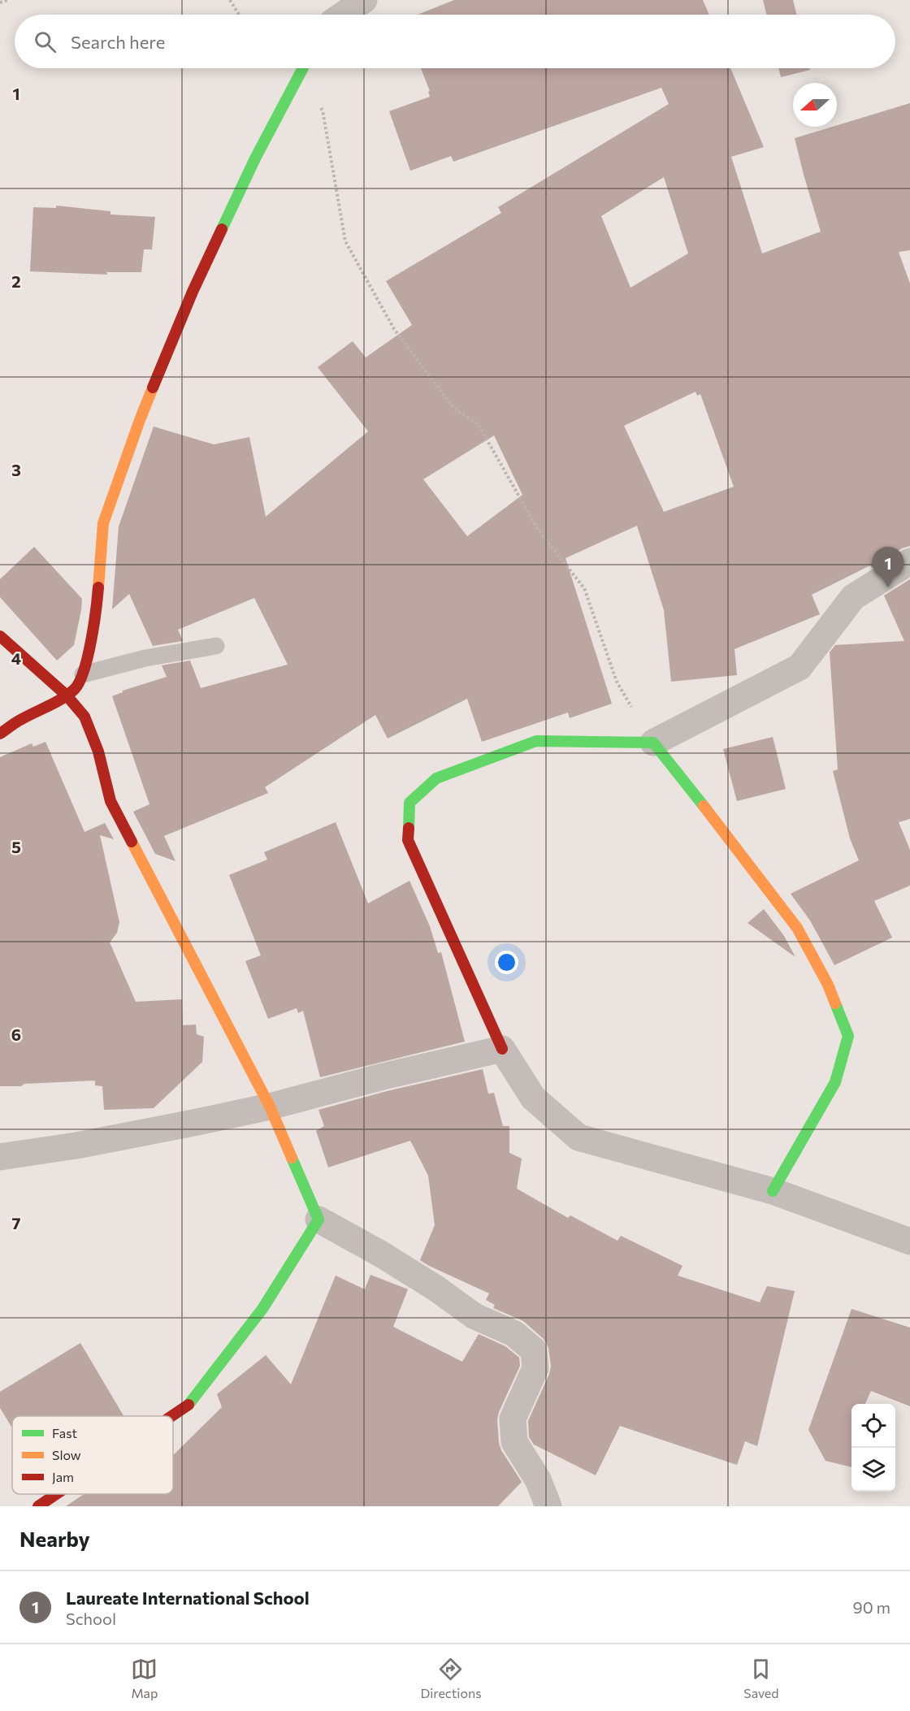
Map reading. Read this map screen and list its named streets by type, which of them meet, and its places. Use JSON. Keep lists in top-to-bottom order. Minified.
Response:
{"legend":["Fast","Slow","Jam"],"north":"left","page":{"search":"Search here","pins":"1","heading":"Nearby","list":[{"mark":"1","name":"Laureate International School","note":"School","value":"90 m"}],"nav":["Map","Directions","Saved"]},"grid":{"rows":["1","2","3","4","5","6","7"]}}
